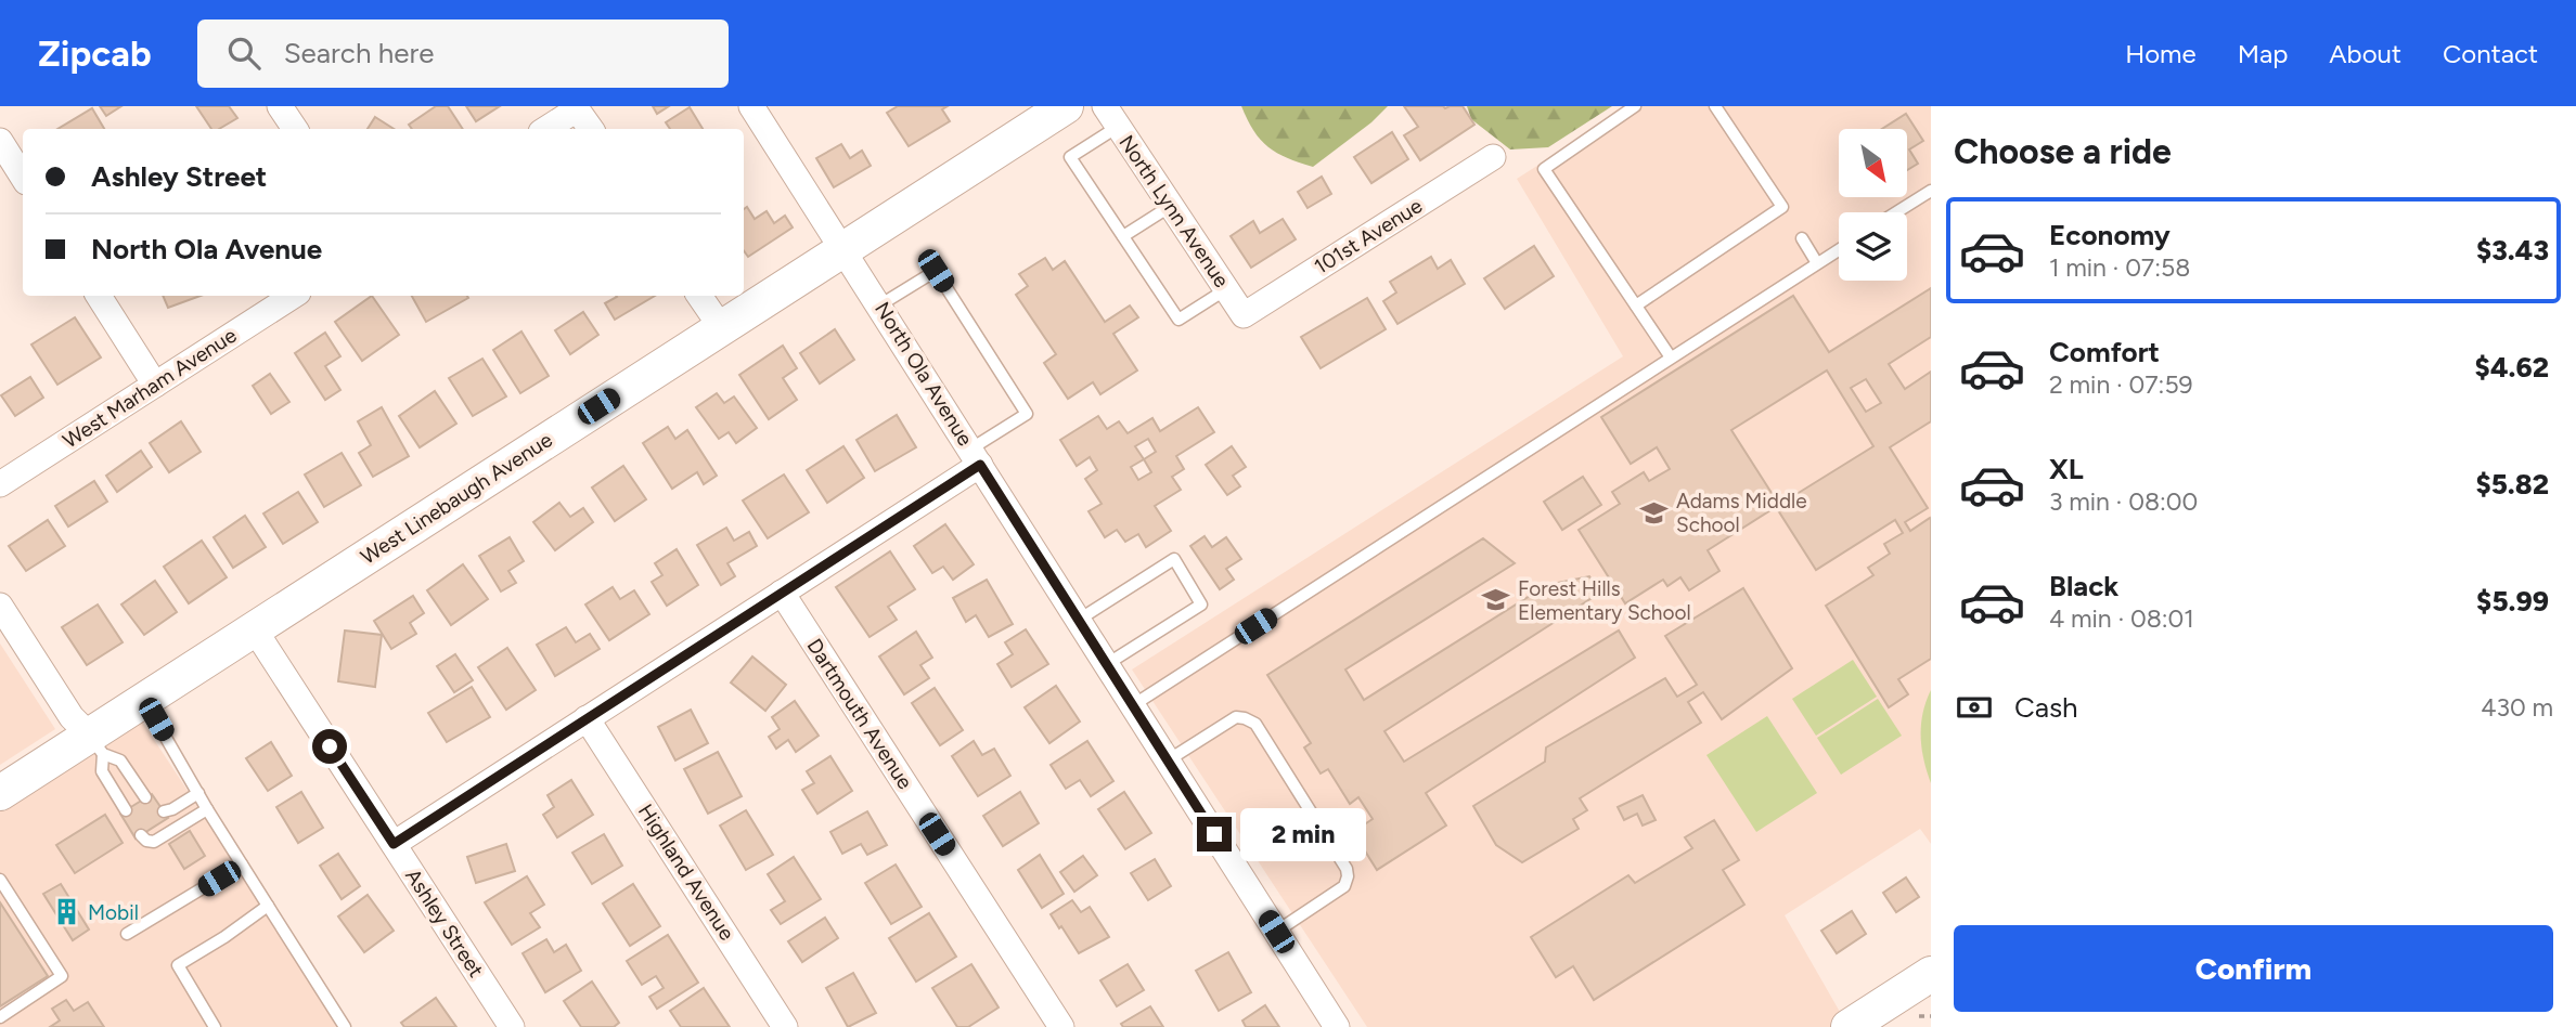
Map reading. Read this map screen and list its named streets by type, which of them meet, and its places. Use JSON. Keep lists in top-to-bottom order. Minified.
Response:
{"streets":{"street":["North Lynn Avenue","101st Avenue","North Ola Avenue","West Marham Avenue","West Linebaugh Avenue","Dartmouth Avenue","Highland Avenue","Ashley Street"]},"crossings":[["North Lynn Avenue","101st Avenue"],["North Ola Avenue","West Linebaugh Avenue"],["West Linebaugh Avenue","Ashley Street"]],"places":{"school or university":["Adams Middle School","Forest Hills Elementary School"],"building":["Mobil"]},"north":"bottom right","page":{"header":"Zipcab","search":"Search here","nav":["Home","Map","About","Contact"],"heading":"Choose a ride","banner":["Ashley Street","North Ola Avenue"],"list":[{"name":"Economy","note":"1 min · 07:58","value":"$3.43"},{"name":"Comfort","note":"2 min · 07:59","value":"$4.62"},{"name":"XL","note":"3 min · 08:00","value":"$5.82"},{"name":"Black","note":"4 min · 08:01","value":"$5.99"}],"pay":["Cash","430 m"],"bubble":"2 min","buttons":"Confirm"}}
